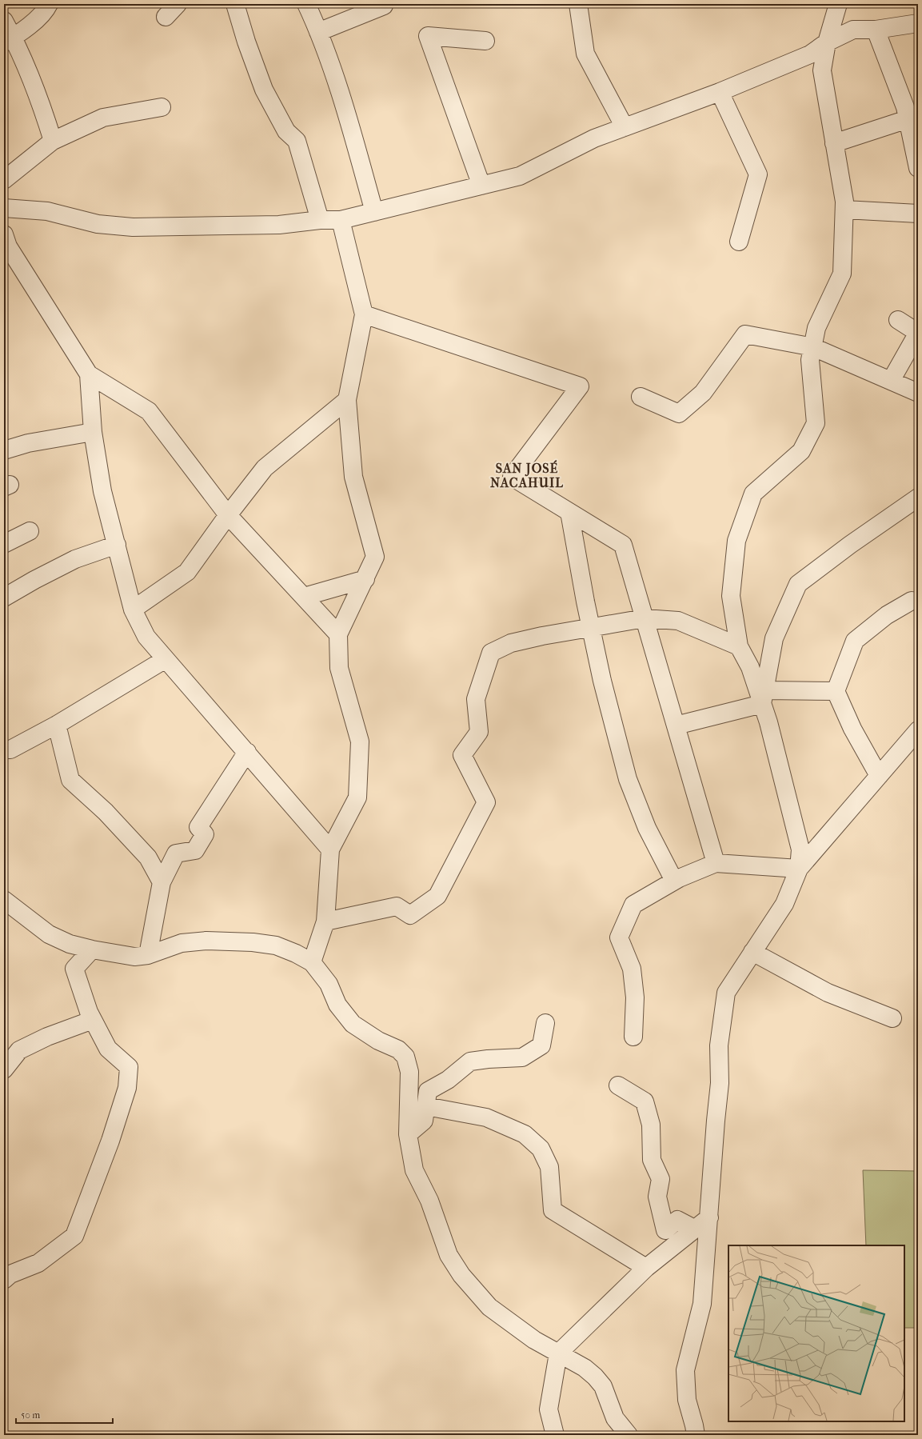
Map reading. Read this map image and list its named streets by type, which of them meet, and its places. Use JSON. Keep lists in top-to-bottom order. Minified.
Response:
{"districts":["SAN JOSÉ NACAHUIL"],"scale_bar":"50 m"}
